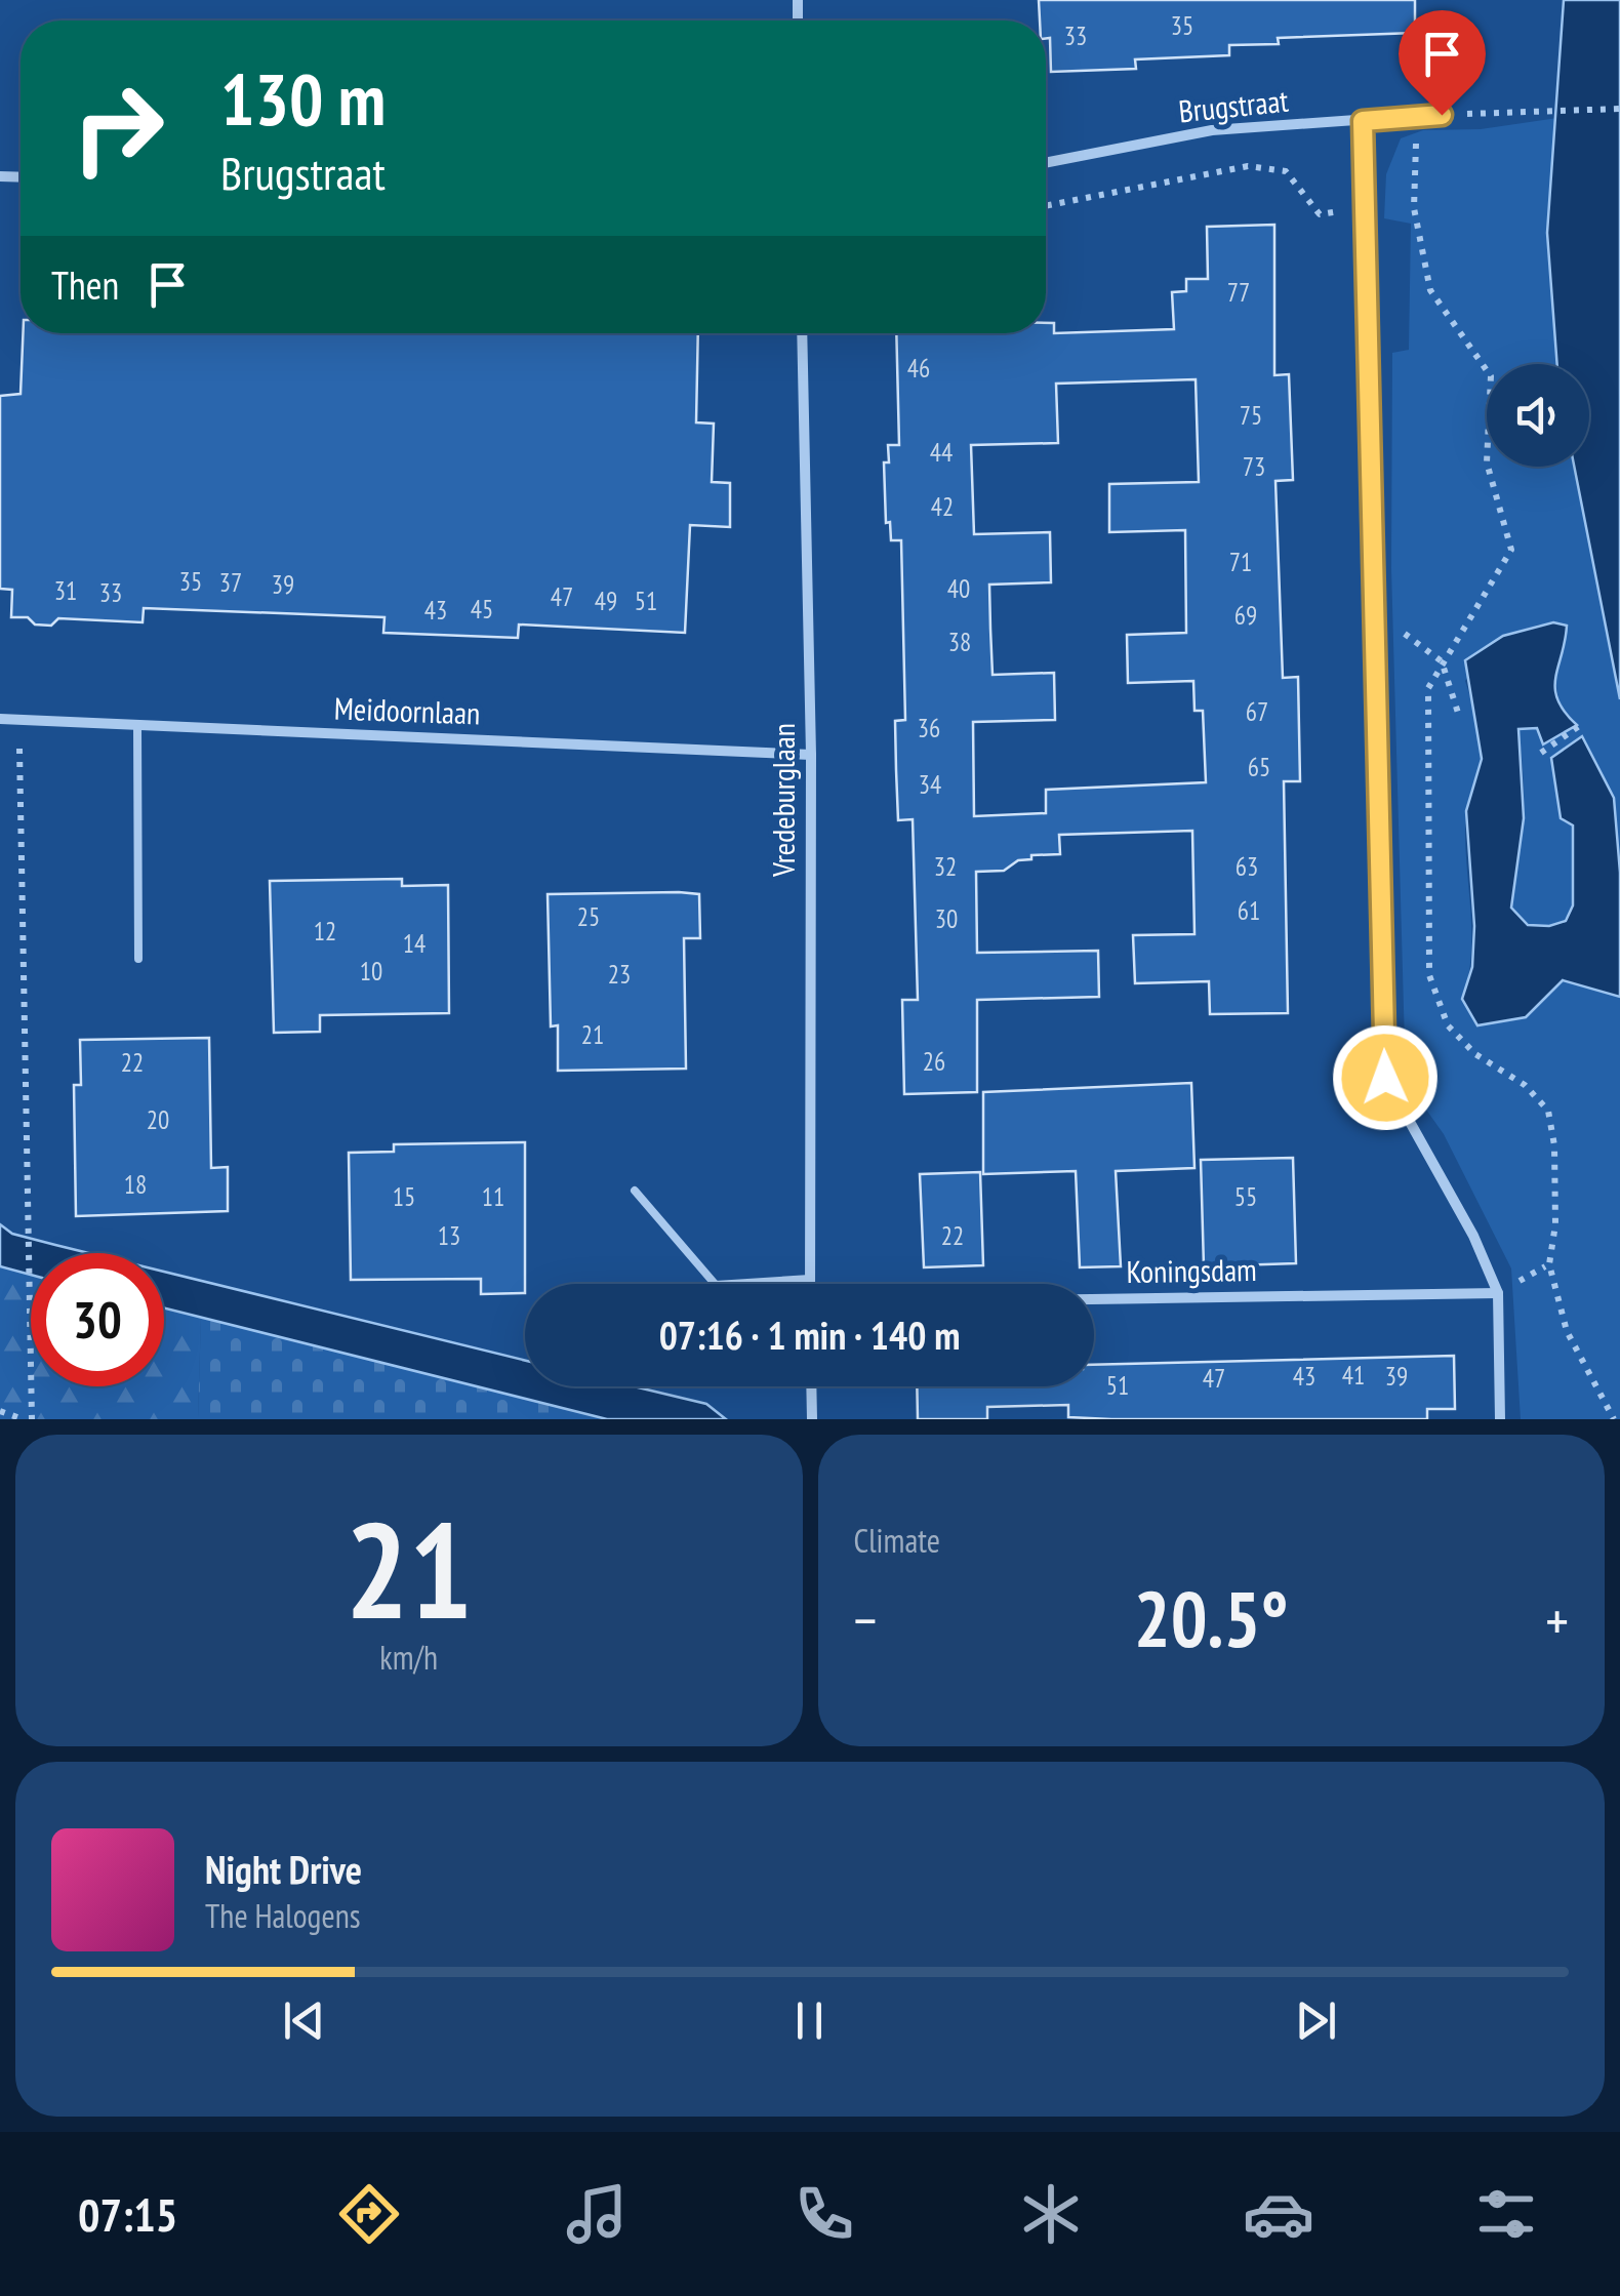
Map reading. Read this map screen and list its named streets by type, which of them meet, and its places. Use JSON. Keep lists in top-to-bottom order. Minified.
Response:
{"streets":{"street":["Brugstraat","Meidoornlaan","Vredeburglaan","Koningsdam"]},"crossings":[["Meidoornlaan","Vredeburglaan"]],"house_numbers":["35","33","77","46","75","44","73","42","71","35","37","39","40","31","33","47","49","51","45","43","69","38","67","36","65","34","32","63","61","25","30","12","14","10","23","21","26","22","20","18","15","11","55","13","22","41","43","39","47","51"],"page":{"turn":["130 m","Brugstraat"],"then":"Then","limit":"30","trip":"07:16 · 1 min · 140 m","tile":[["21","km/h"],"Climate"],"heat":["−","20.5°","+"],"song":["Night Drive","The Halogens"],"tabs":"07:15"}}
